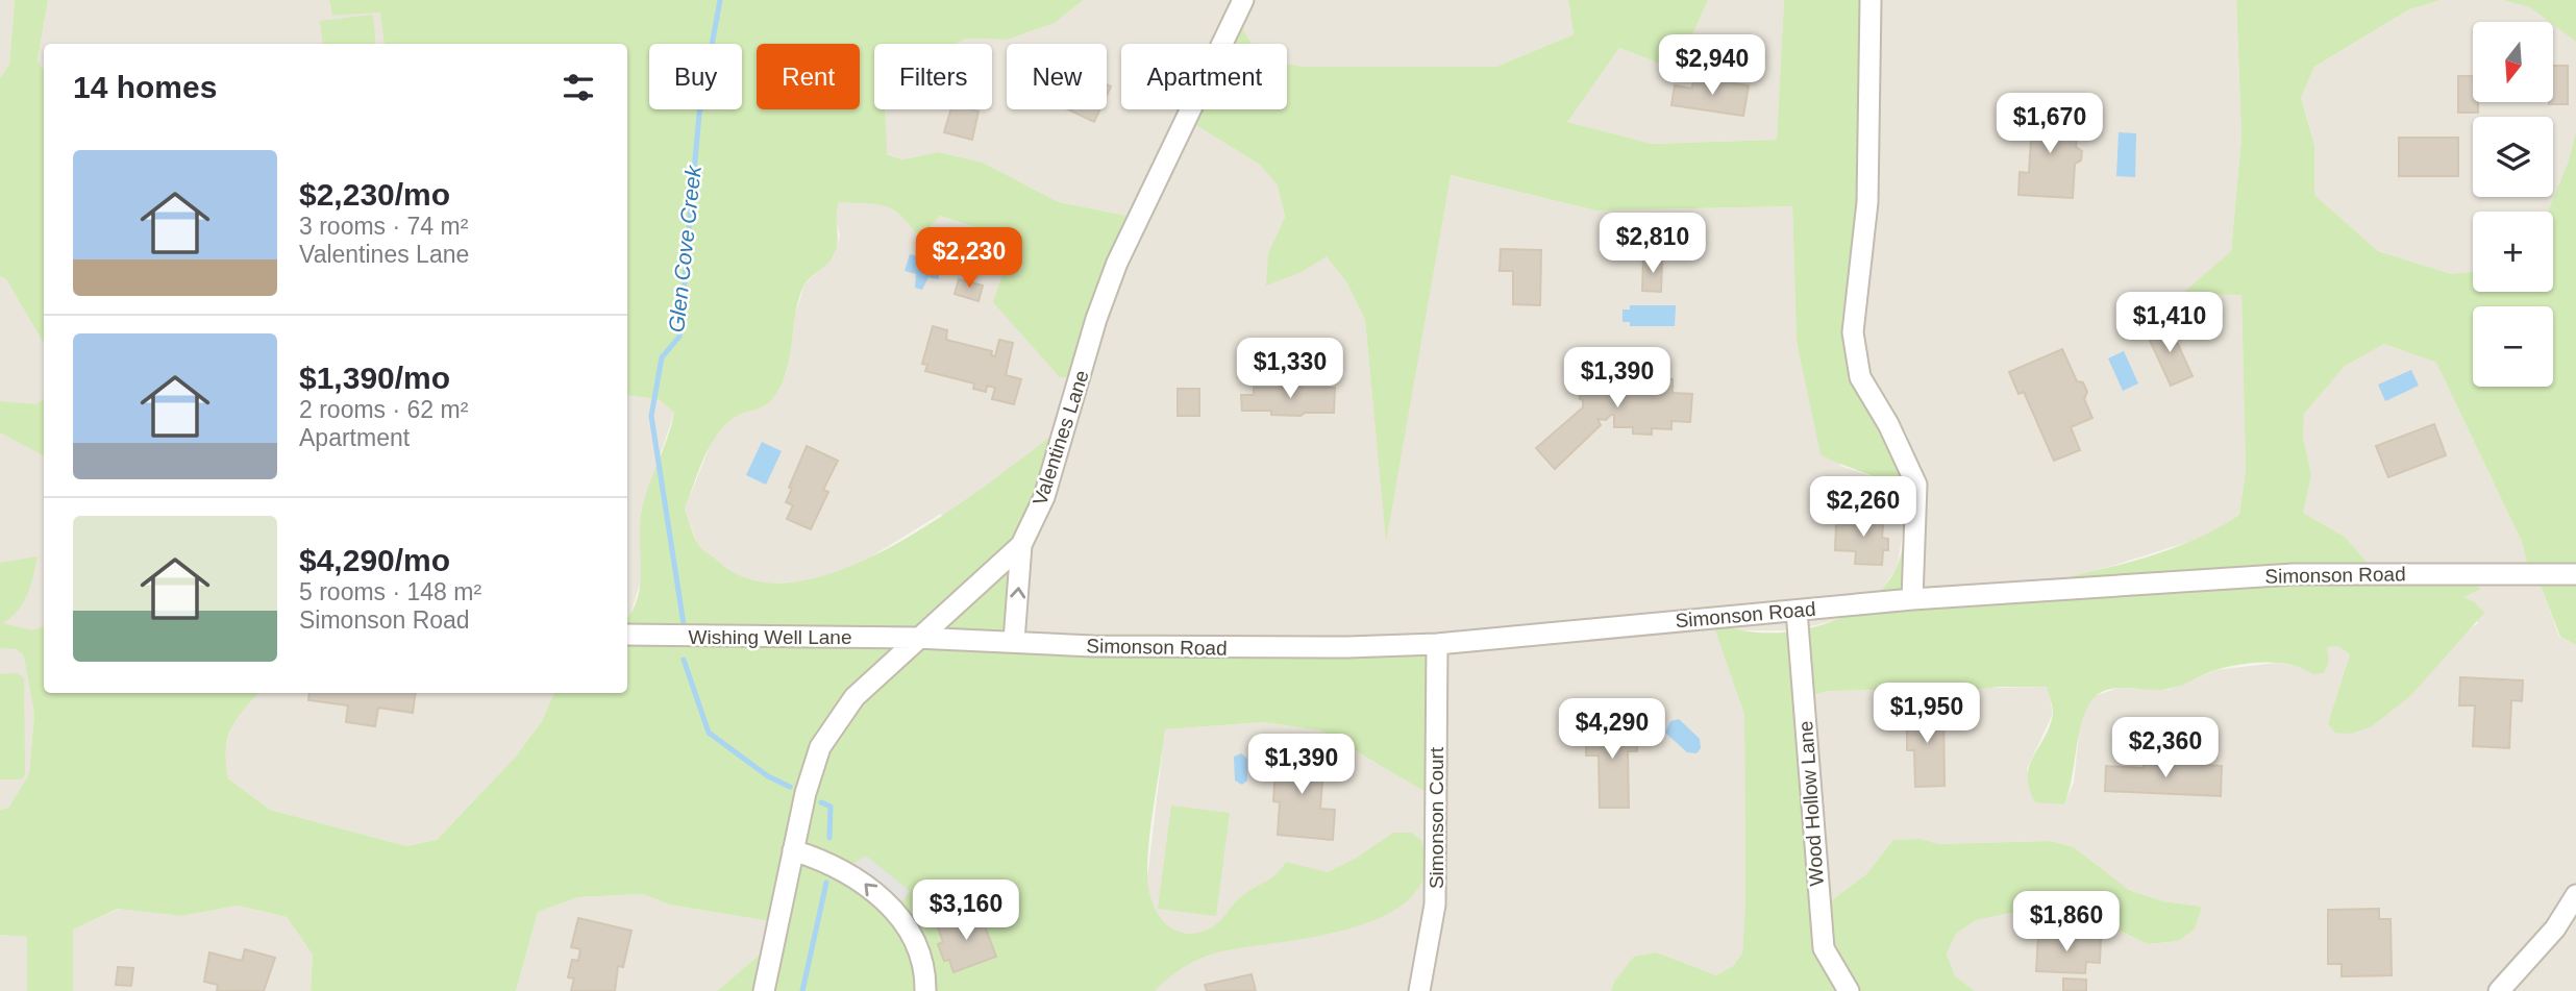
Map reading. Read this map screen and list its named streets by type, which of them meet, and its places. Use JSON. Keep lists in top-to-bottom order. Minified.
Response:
{"streets":{"street":["Valentines Lane","Simonson Road","Wishing Well Lane","Wood Hollow Lane","Simonson Court"]},"crossings":[["Valentines Lane","Simonson Road"],["Valentines Lane","Wishing Well Lane"],["Simonson Road","Wishing Well Lane"],["Simonson Road","Wood Hollow Lane"],["Simonson Road","Simonson Court"]],"water":["Glen Cove Creek"],"north":"bottom","page":{"map_buttons":["+","−"],"price":["$2,940","$1,670","$2,810","$2,230","$1,410","$1,330","$1,390","$2,260","$1,950","$4,290","$2,360","$1,390","$3,160","$1,860"],"chip":["Buy","Rent","Filters","New","Apartment"],"heading":"14 homes","list":[{"name":"$2,230/mo","note":"3 rooms · 74 m² · Valentines Lane"},{"name":"$1,390/mo","note":"2 rooms · 62 m² · Apartment"},{"name":"$4,290/mo","note":"5 rooms · 148 m² · Simonson Road"}]}}
